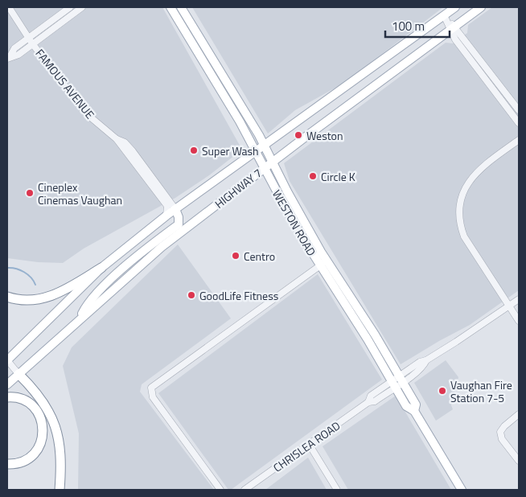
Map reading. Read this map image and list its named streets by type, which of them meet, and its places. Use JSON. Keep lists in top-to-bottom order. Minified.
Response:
{"streets":{"main road":["HIGHWAY 7","WESTON ROAD"],"street":["FAMOUS AVENUE","CHRISLEA ROAD"]},"crossings":[["FAMOUS AVENUE","HIGHWAY 7"],["HIGHWAY 7","WESTON ROAD"],["WESTON ROAD","CHRISLEA ROAD"]],"places":["Weston","Super Wash","Circle K","Cineplex Cinemas Vaughan","Centro","GoodLife Fitness","Vaughan Fire Station 7-5"],"scale_bar":"100 m"}
